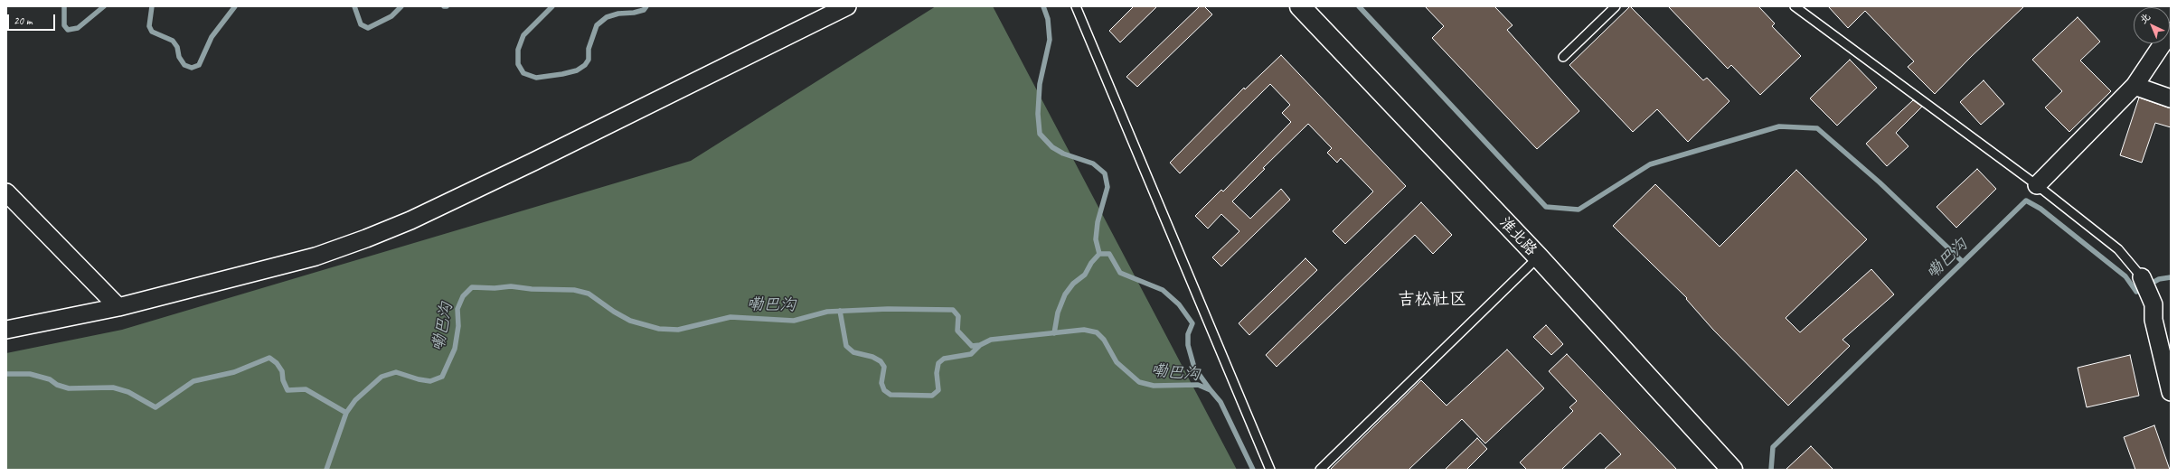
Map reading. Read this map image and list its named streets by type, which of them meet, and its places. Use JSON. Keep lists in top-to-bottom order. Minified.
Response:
{"streets":{"street":["淮北路"]},"districts":["吉松社区"],"water":["嘞巴沟"],"scale_bar":"20 m","north":"top left"}
